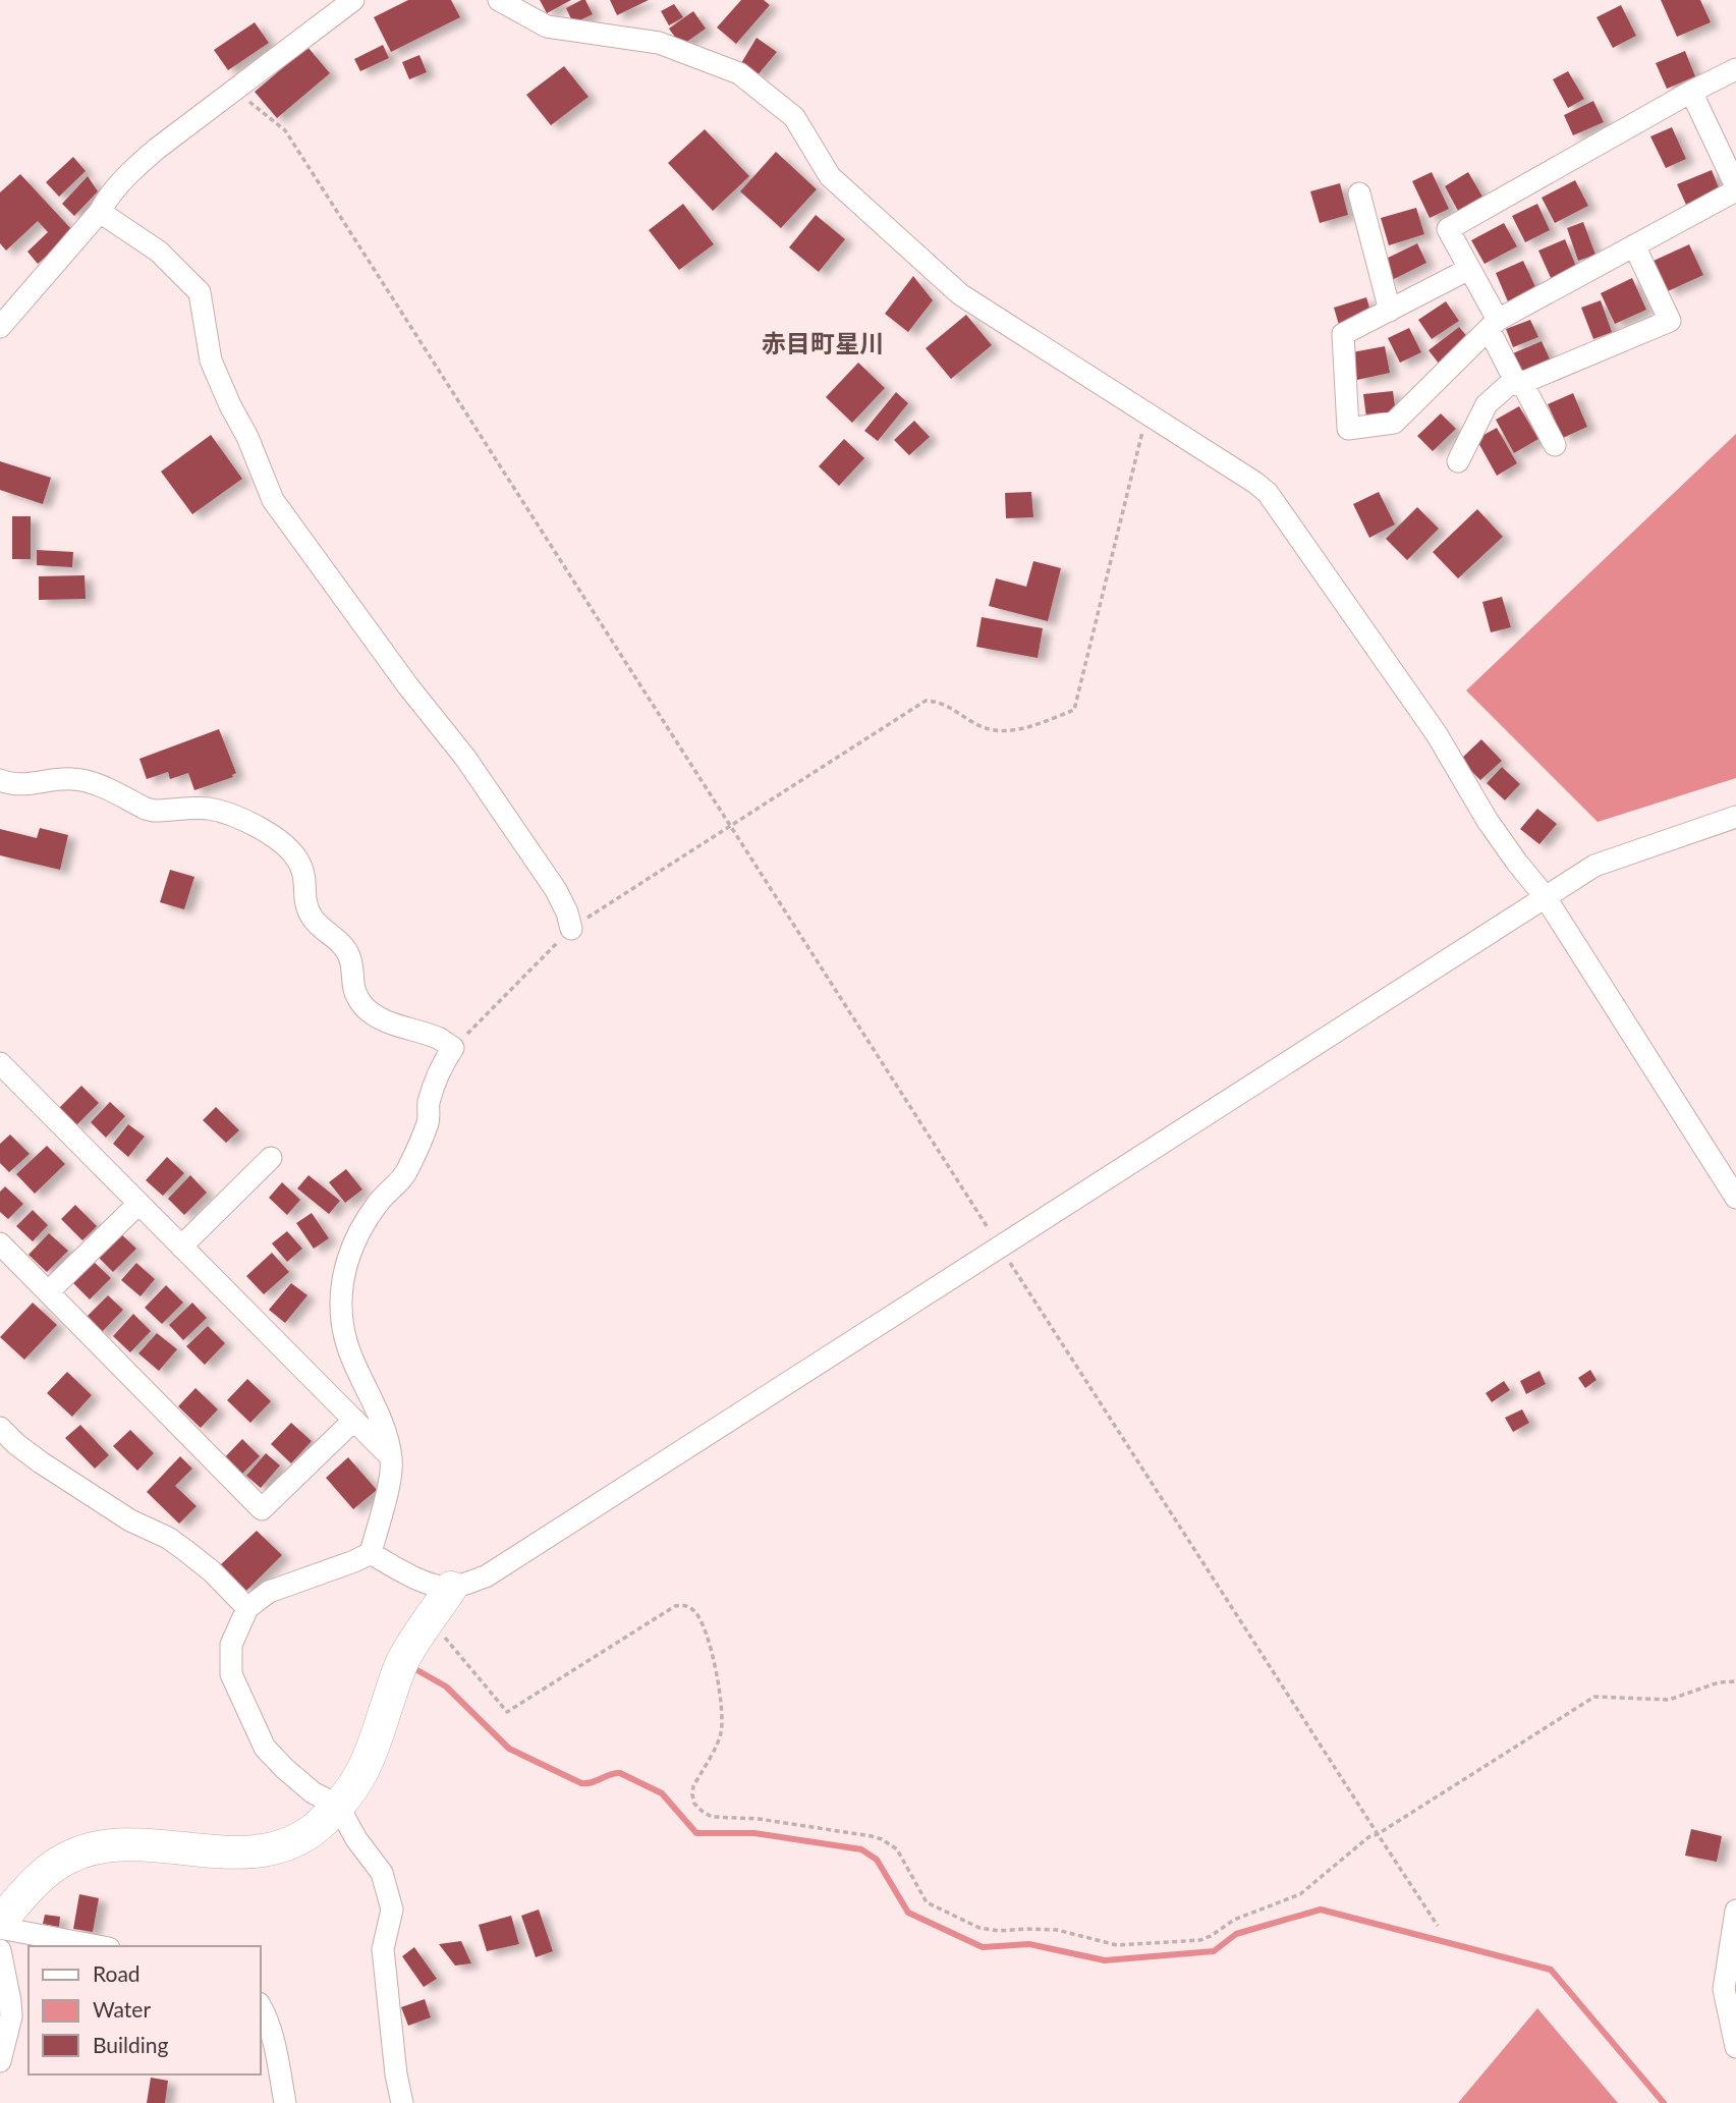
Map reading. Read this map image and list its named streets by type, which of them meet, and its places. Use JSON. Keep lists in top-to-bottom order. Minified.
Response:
{"districts":["赤目町星川"],"legend":["Road","Water","Building"]}
